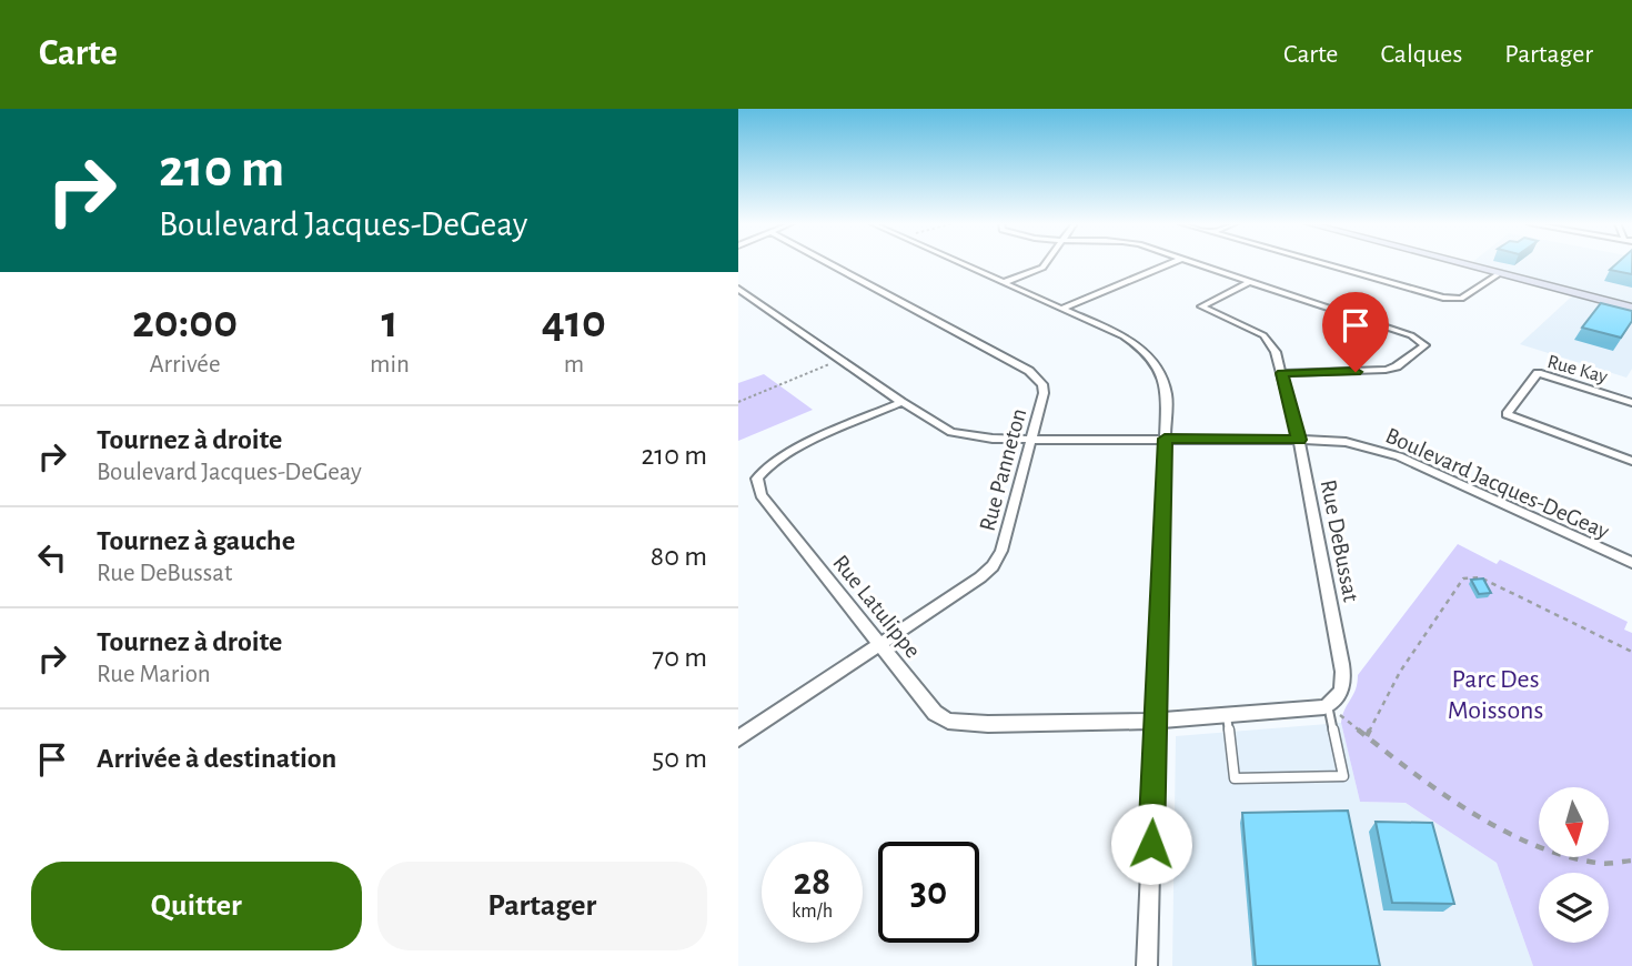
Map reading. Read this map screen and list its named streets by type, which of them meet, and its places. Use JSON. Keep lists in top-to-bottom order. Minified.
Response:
{"streets":{"street":["Rue Kay","Rue Panneton","Boulevard Jacques-DeGeay","Rue DeBussat","Rue Latulippe"]},"crossings":[["Rue Panneton","Boulevard Jacques-DeGeay"],["Rue Panneton","Rue Latulippe"],["Boulevard Jacques-DeGeay","Rue DeBussat"],["Boulevard Jacques-DeGeay","Rue Latulippe"]],"parks":["Parc Des Moissons"],"north":"bottom","page":{"header":"Carte","nav":["Carte","Calques","Partager"],"turn":["210 m","Boulevard Jacques-DeGeay"],"eta":["20:00","Arrivée","1","min","410","m"],"list":[{"name":"Tournez à droite","note":"Boulevard Jacques-DeGeay","value":"210 m"},{"name":"Tournez à gauche","note":"Rue DeBussat","value":"80 m"},{"name":"Tournez à droite","note":"Rue Marion","value":"70 m"},{"name":"Arrivée à destination","value":"50 m"}],"speed":"28 km/h","limit":"30","buttons":["Quitter","Partager"]}}
